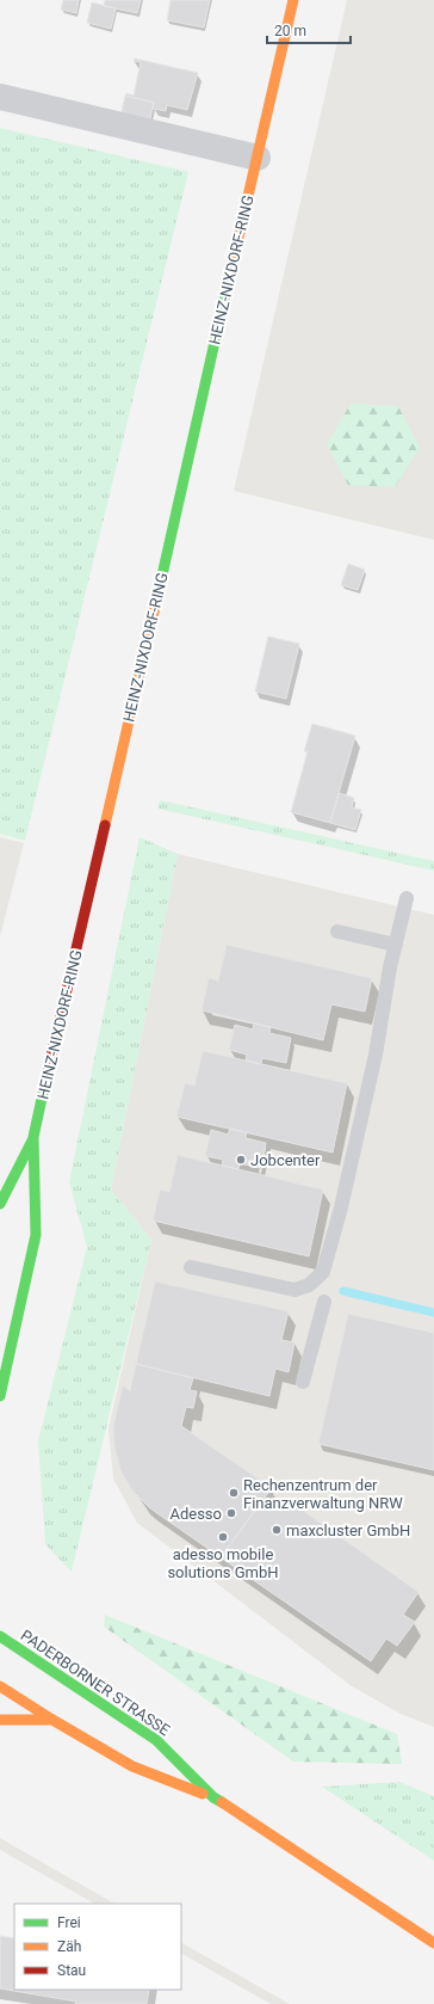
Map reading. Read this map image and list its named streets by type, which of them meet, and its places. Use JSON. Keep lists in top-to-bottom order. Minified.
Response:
{"streets":{"main road":["HEINZ-NIXDORF-RING","PADERBORNER STRASSE"]},"places":["Jobcenter","Rechenzentrum der Finanzverwaltung NRW","Adesso","maxcluster GmbH","adesso mobile solutions GmbH"],"legend":["Frei","Zäh","Stau"],"scale_bar":"20 m"}
